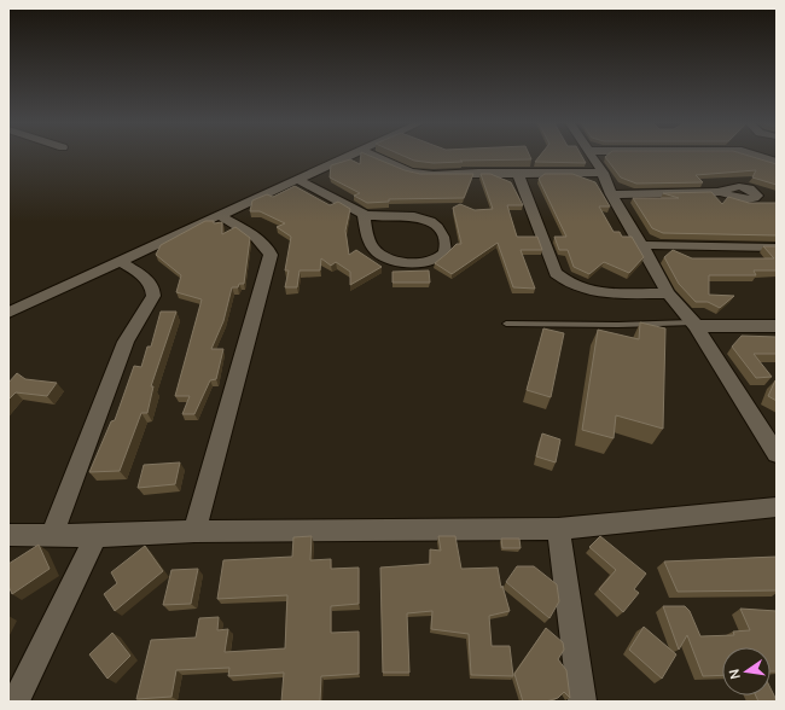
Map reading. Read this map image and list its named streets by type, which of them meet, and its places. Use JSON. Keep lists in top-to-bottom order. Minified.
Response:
{"north":"left"}
